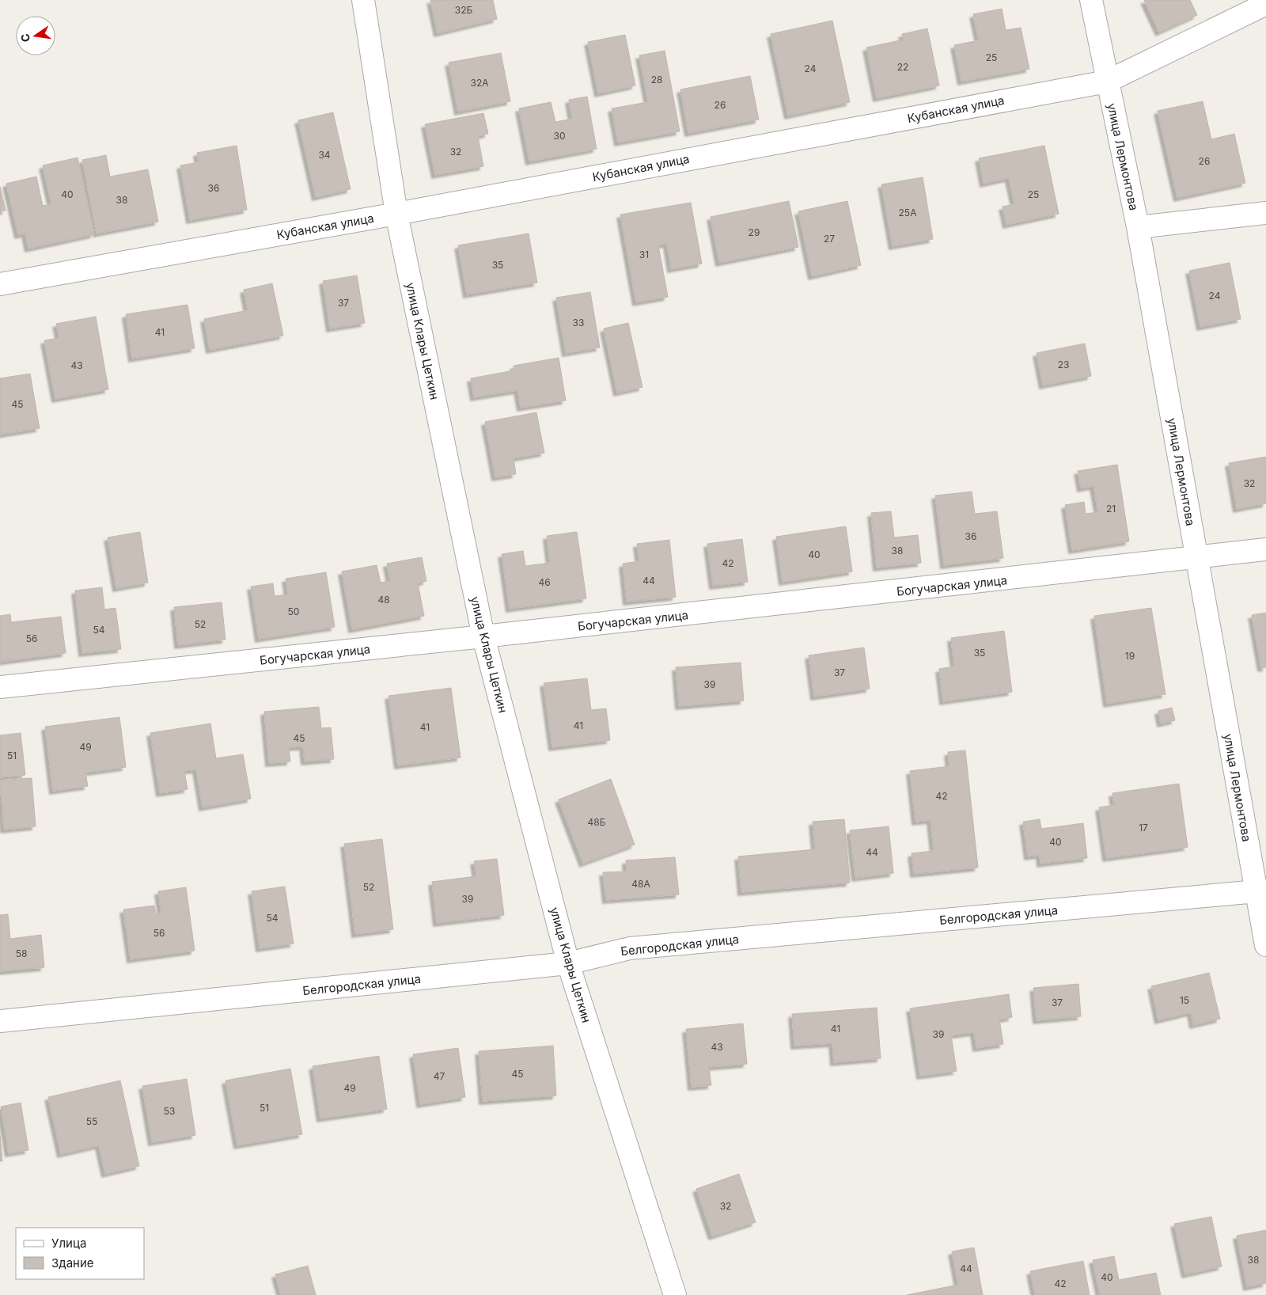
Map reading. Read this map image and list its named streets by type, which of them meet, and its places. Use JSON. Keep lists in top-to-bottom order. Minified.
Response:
{"streets":{"street":["Кубанская улица","улица Лермонтова","улица Клары Цеткин","Богучарская улица","Белгородская улица"]},"crossings":[["Кубанская улица","улица Лермонтова"],["Кубанская улица","улица Клары Цеткин"],["улица Лермонтова","Богучарская улица"],["улица Лермонтова","Белгородская улица"],["улица Клары Цеткин","Богучарская улица"],["улица Клары Цеткин","Белгородская улица"]],"house_numbers":["32Б","25","22","24","28","32А","26","30","32","34","26","36","40","25","38","25А","29","27","31","35","24","37","33","41","23","43","45","32","21","36","38","40","42","44","46","48","50","52","54","56","35","19","37","39","41","41","45","49","51","42","48Б","17","40","44","48А","52","39","54","56","58","15","37","41","39","43","45","47","49","51","53","55","32","38","44","40","42"],"legend":["Улица","Здание"],"north":"left"}
